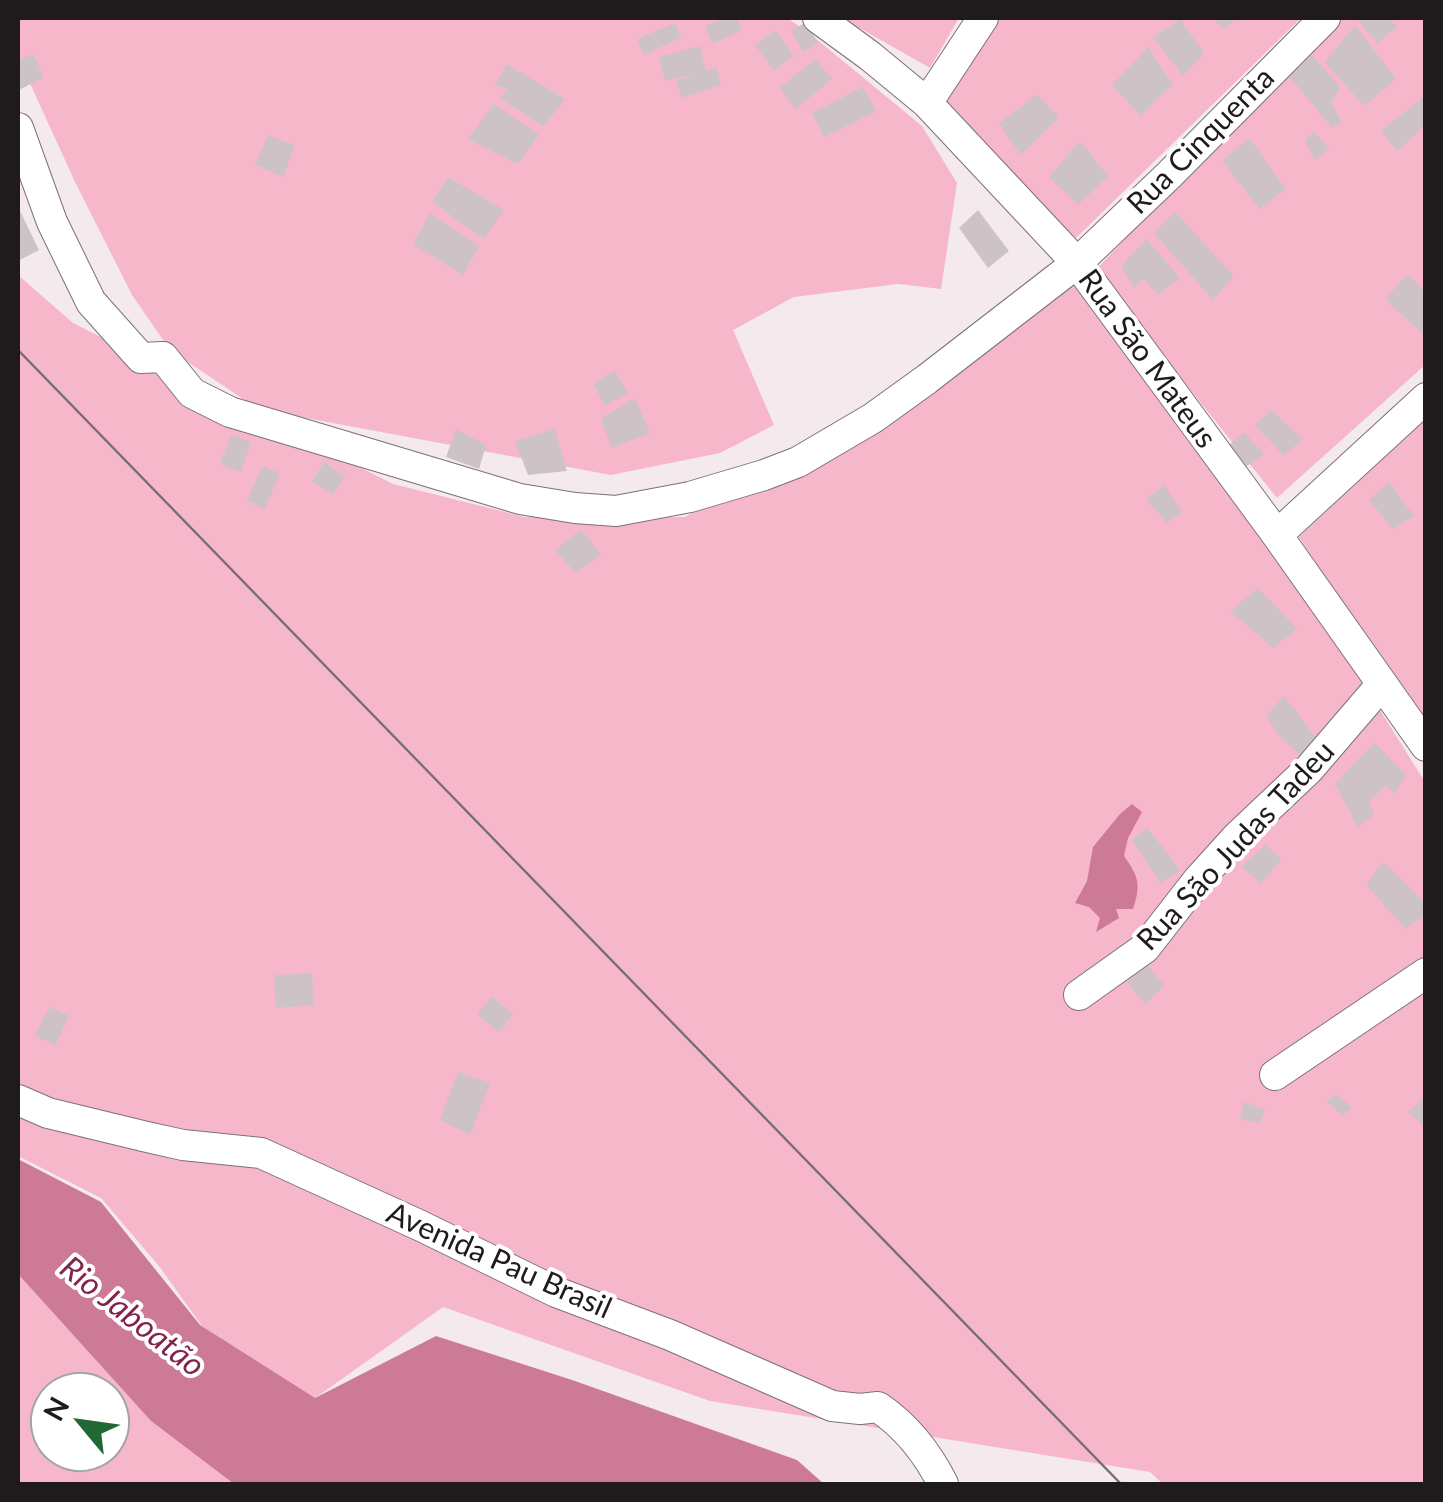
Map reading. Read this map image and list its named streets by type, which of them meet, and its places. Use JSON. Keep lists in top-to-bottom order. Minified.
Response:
{"streets":{"street":["Rua Cinquenta","Rua São Mateus","Rua São Judas Tadeu","Avenida Pau Brasil"]},"crossings":[["Rua Cinquenta","Rua São Mateus"],["Rua São Mateus","Rua São Judas Tadeu"]],"water":["Rio Jaboatão"],"north":"top left"}
